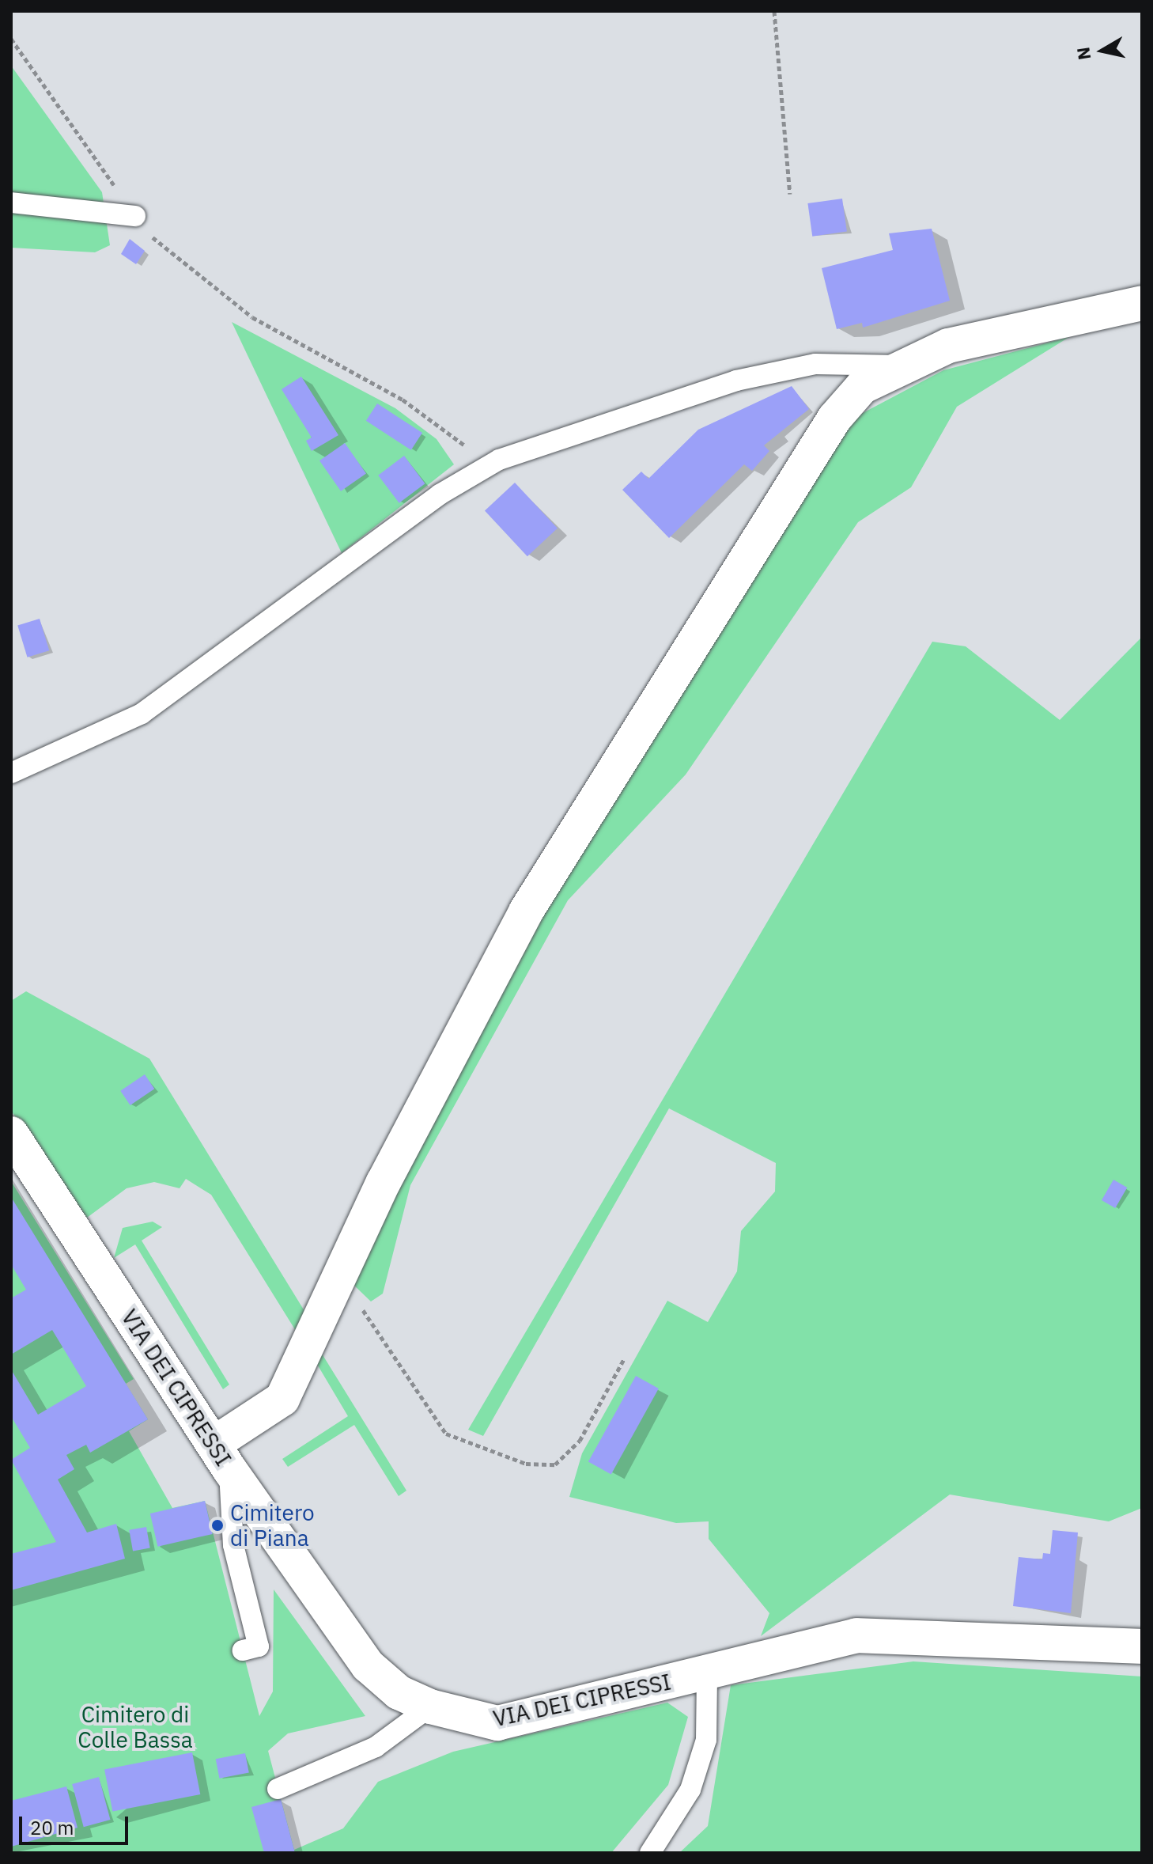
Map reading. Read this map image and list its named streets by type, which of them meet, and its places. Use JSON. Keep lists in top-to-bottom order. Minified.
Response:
{"streets":{"street":["VIA DEI CIPRESSI"]},"parks":["Cimitero di Colle Bassa"],"places":["Cimitero di Piana"],"scale_bar":"20 m","north":"left"}
